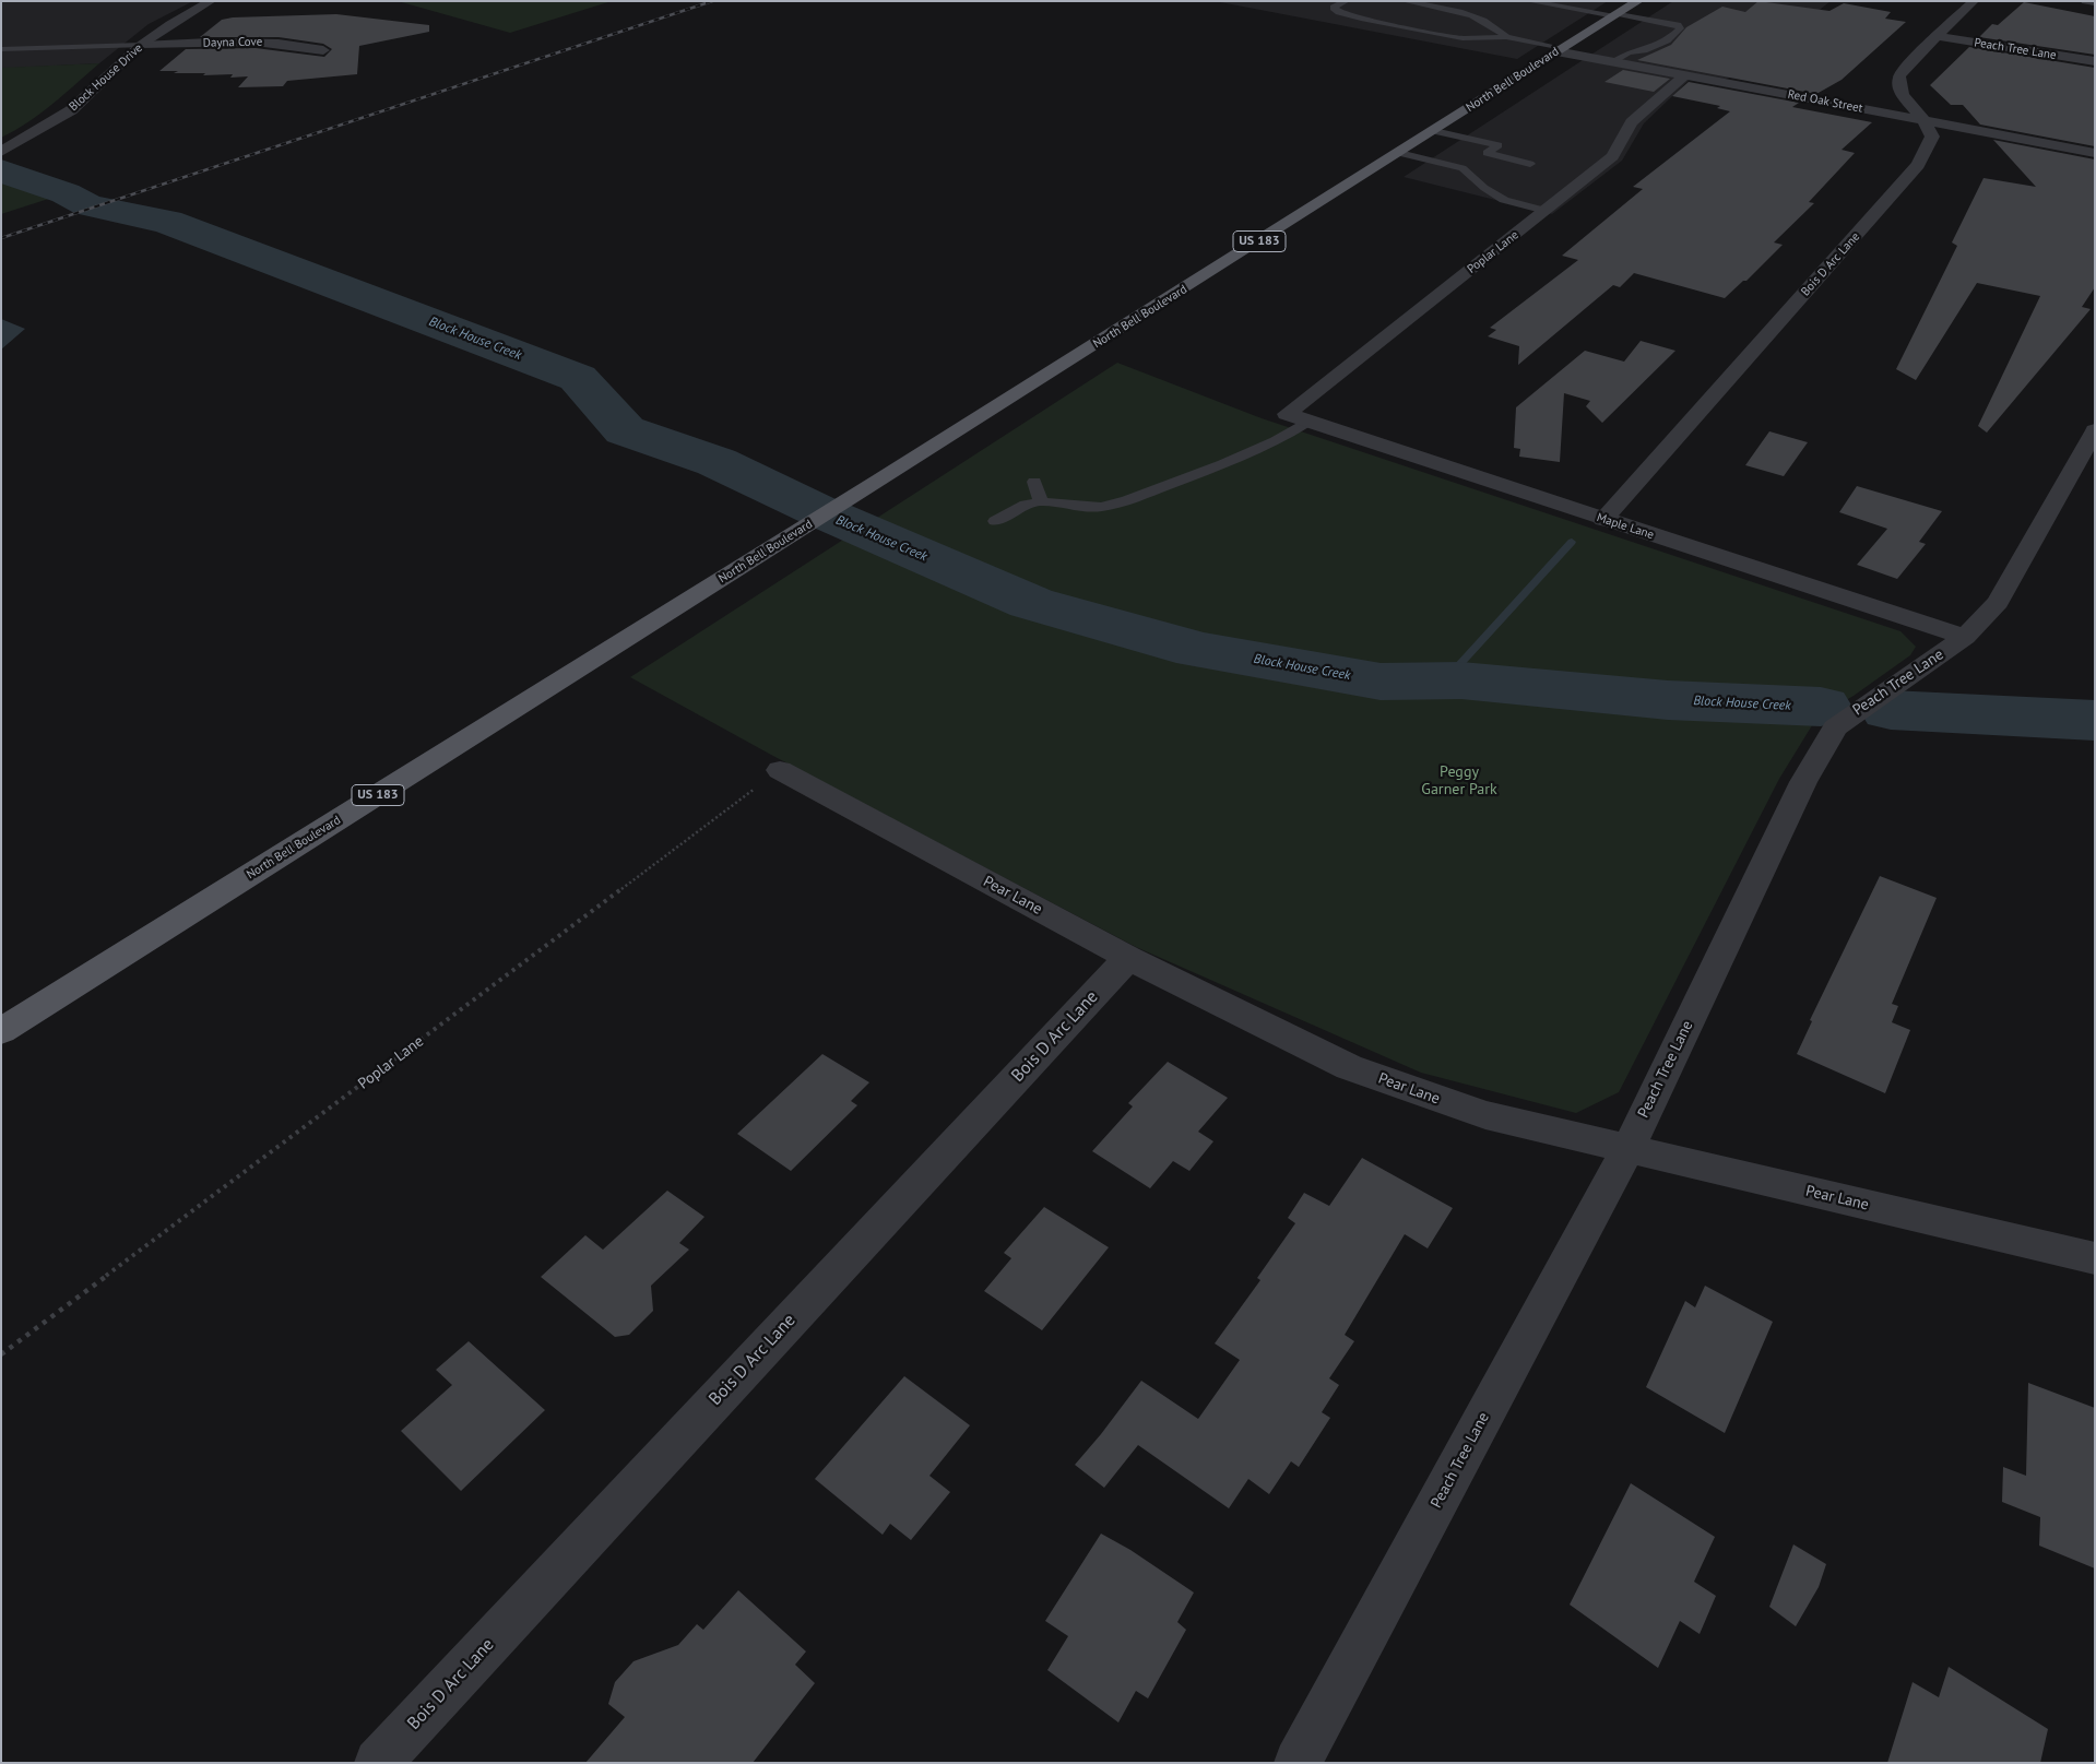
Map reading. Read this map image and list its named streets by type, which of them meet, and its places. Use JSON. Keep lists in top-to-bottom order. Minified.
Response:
{"streets":{"main road":["North Bell Boulevard","US 183"],"street":["Dayna Cove","Peach Tree Lane","Block House Drive","Red Oak Street","Poplar Lane","Bois D Arc Lane","Maple Lane","Pear Lane"]},"crossings":[["Dayna Cove","Block House Drive"],["Peach Tree Lane","Bois D Arc Lane"],["Peach Tree Lane","Maple Lane"],["Peach Tree Lane","Pear Lane"],["North Bell Boulevard","Red Oak Street"],["Red Oak Street","Poplar Lane"],["Red Oak Street","Bois D Arc Lane"],["Poplar Lane","Maple Lane"],["Poplar Lane","Pear Lane"],["Bois D Arc Lane","Maple Lane"],["Bois D Arc Lane","Pear Lane"]],"water":["Block House Creek"],"parks":["Peggy Garner Park"]}
